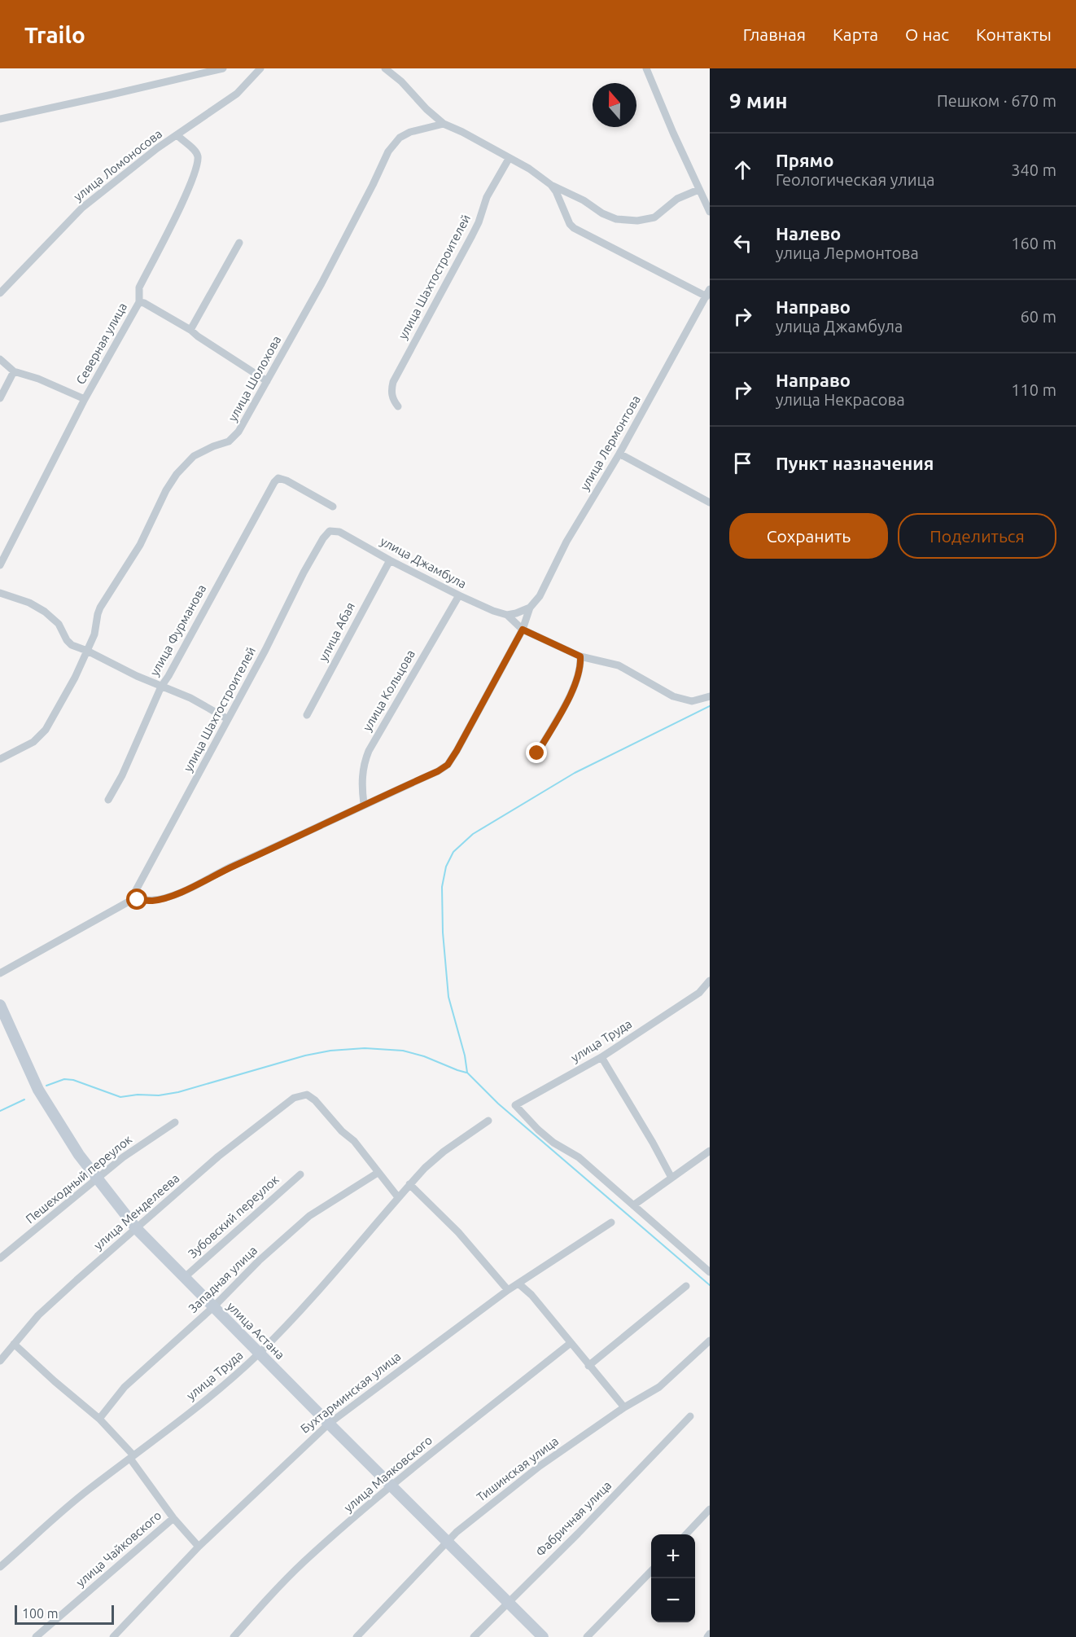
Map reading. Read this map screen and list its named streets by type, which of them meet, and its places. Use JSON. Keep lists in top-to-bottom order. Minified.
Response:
{"streets":{"street":["улица Ломоносова","улица Шахтостроителей","Северная улица","улица Шолохова","улица Лермонтова","улица Джамбула","улица Фурманова","улица Абая","улица Кольцова","улица Труда","Пешеходный переулок","улица Менделеева","Зубовский переулок","Западная улица","улица Астана","Бухтарминская улица","Тишинская улица","улица Маяковского","Фабричная улица","улица Чайковского"]},"crossings":[["улица Ломоносова","Северная улица"],["улица Шахтостроителей","улица Джамбула"],["улица Лермонтова","улица Джамбула"],["улица Лермонтова","улица Кольцова"],["улица Джамбула","улица Абая"],["улица Джамбула","улица Кольцова"],["улица Труда","улица Астана"],["Пешеходный переулок","улица Астана"],["улица Менделеева","Западная улица"],["улица Менделеева","улица Астана"],["Зубовский переулок","улица Астана"],["Западная улица","улица Астана"],["улица Астана","Бухтарминская улица"],["улица Астана","Тишинская улица"],["улица Астана","улица Маяковского"],["улица Астана","Фабричная улица"]],"scale_bar":"100 m","north":"top","page":{"header":"Trailo","nav":["Главная","Карта","О нас","Контакты"],"heading":["9 мин","Пешком · 670 m"],"list":[["Прямо","Геологическая улица","340 m"],["Налево","улица Лермонтова","160 m"],["Направо","улица Джамбула","60 m"],["Направо","улица Некрасова","110 m"],"Пункт назначения"],"buttons":["Сохранить","Поделиться"],"map_buttons":["+","−"],"scale":"100 m"}}
